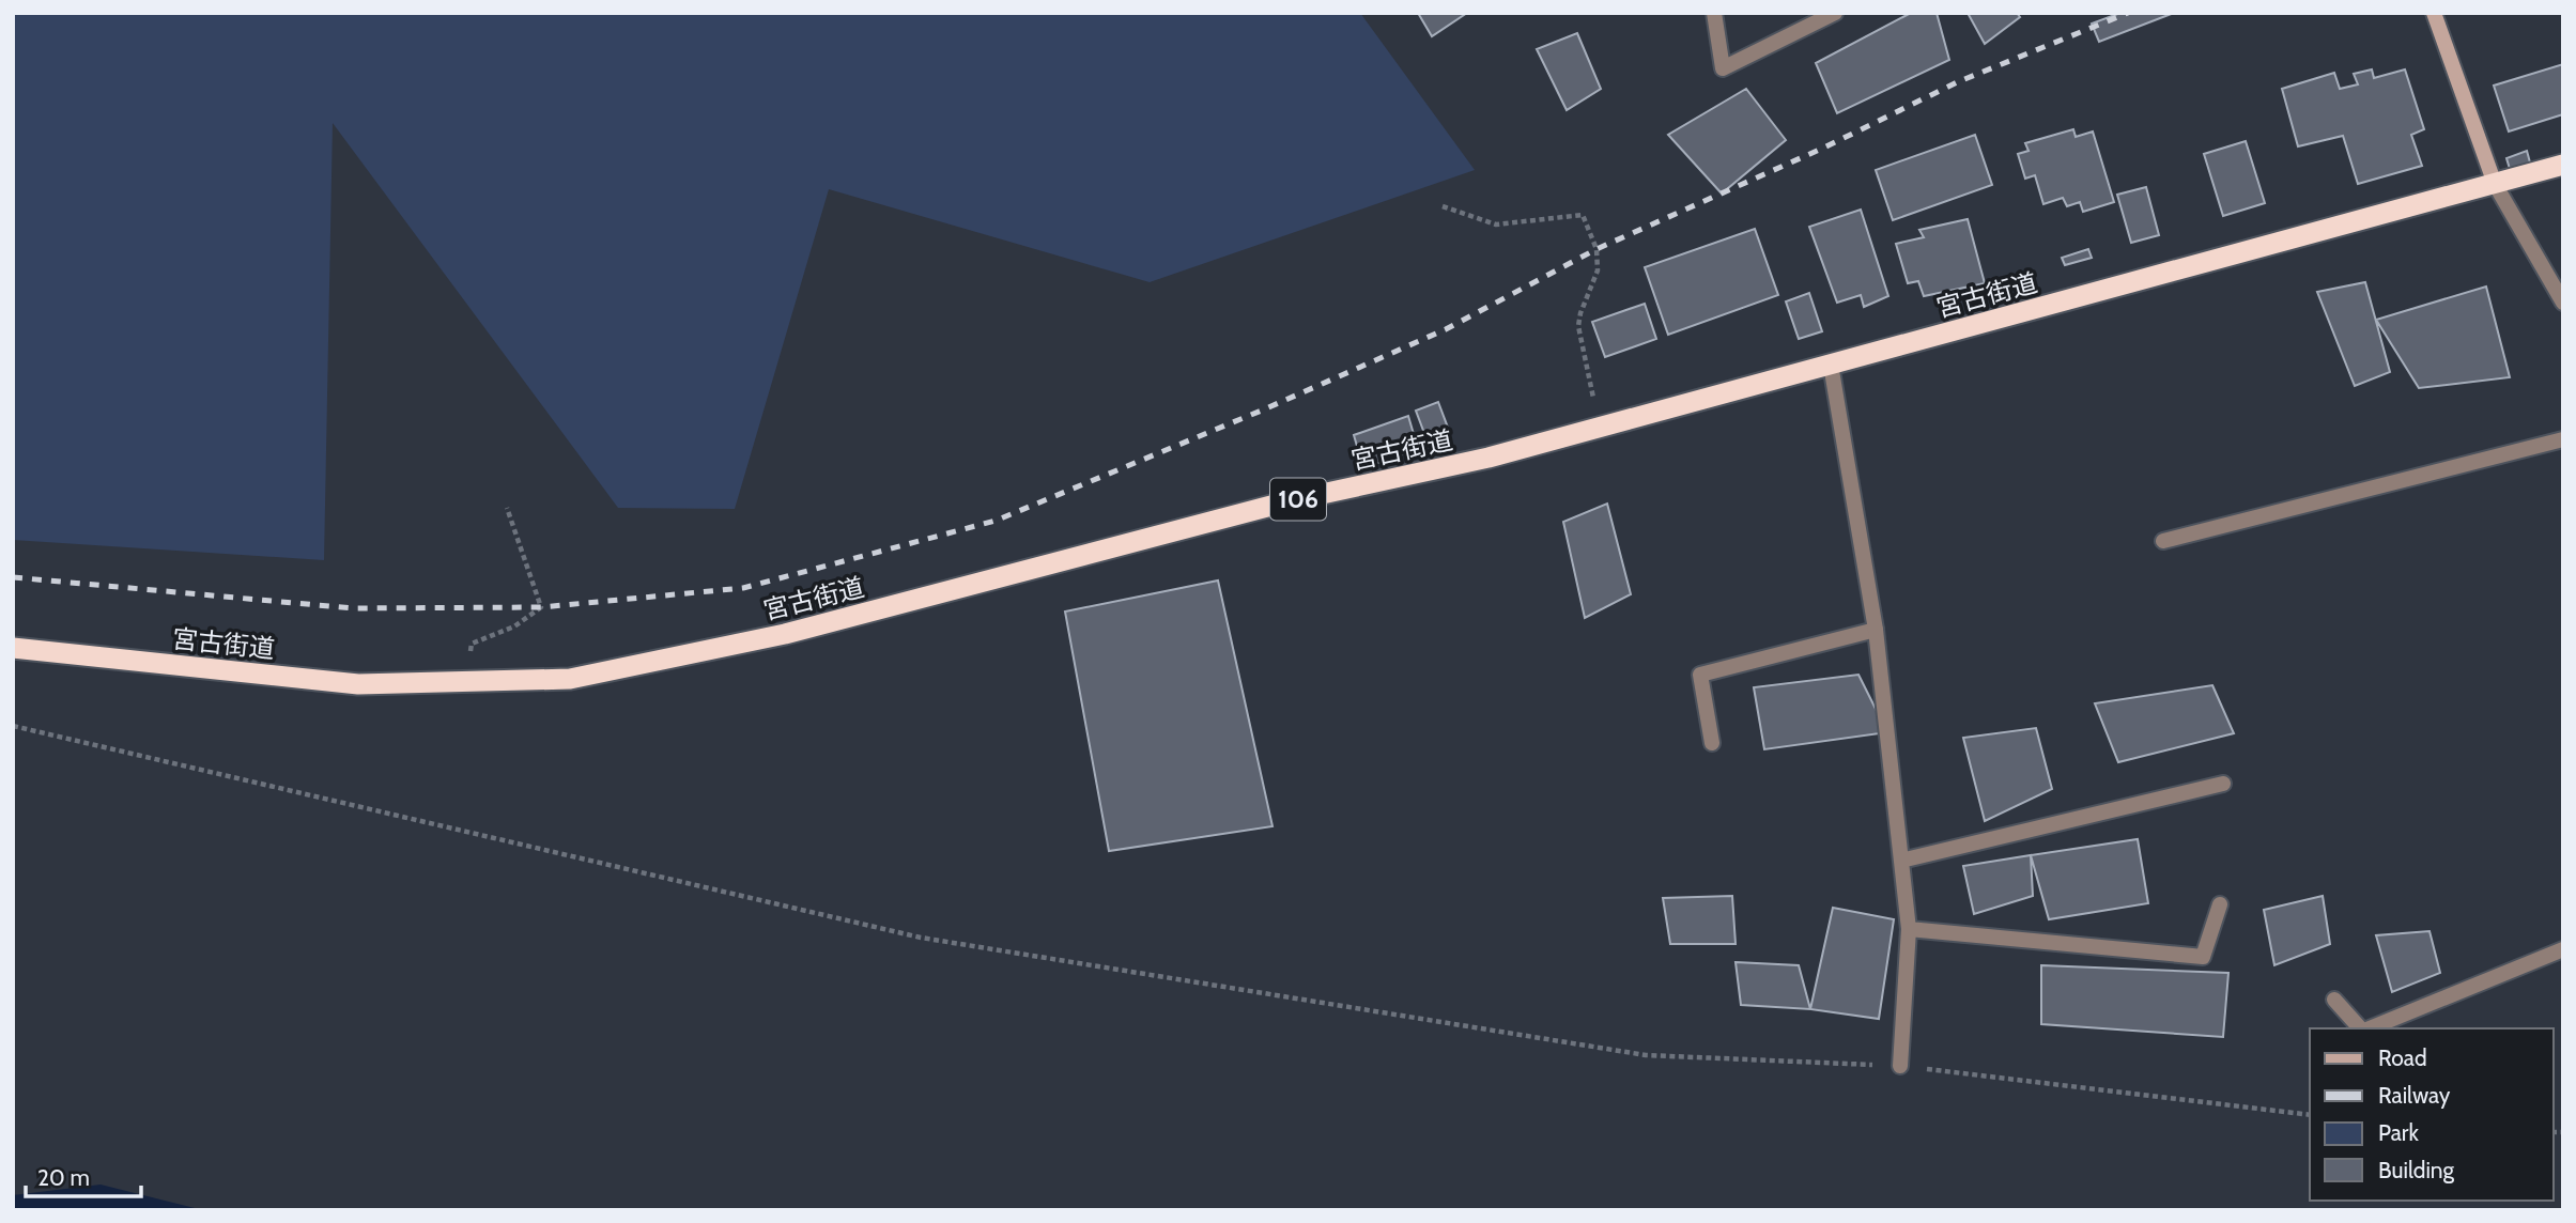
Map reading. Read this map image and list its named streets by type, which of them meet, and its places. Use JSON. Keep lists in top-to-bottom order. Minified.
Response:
{"streets":{"highway":["宮古街道","106"]},"legend":["Road","Railway","Park","Building"],"scale_bar":"20 m"}
